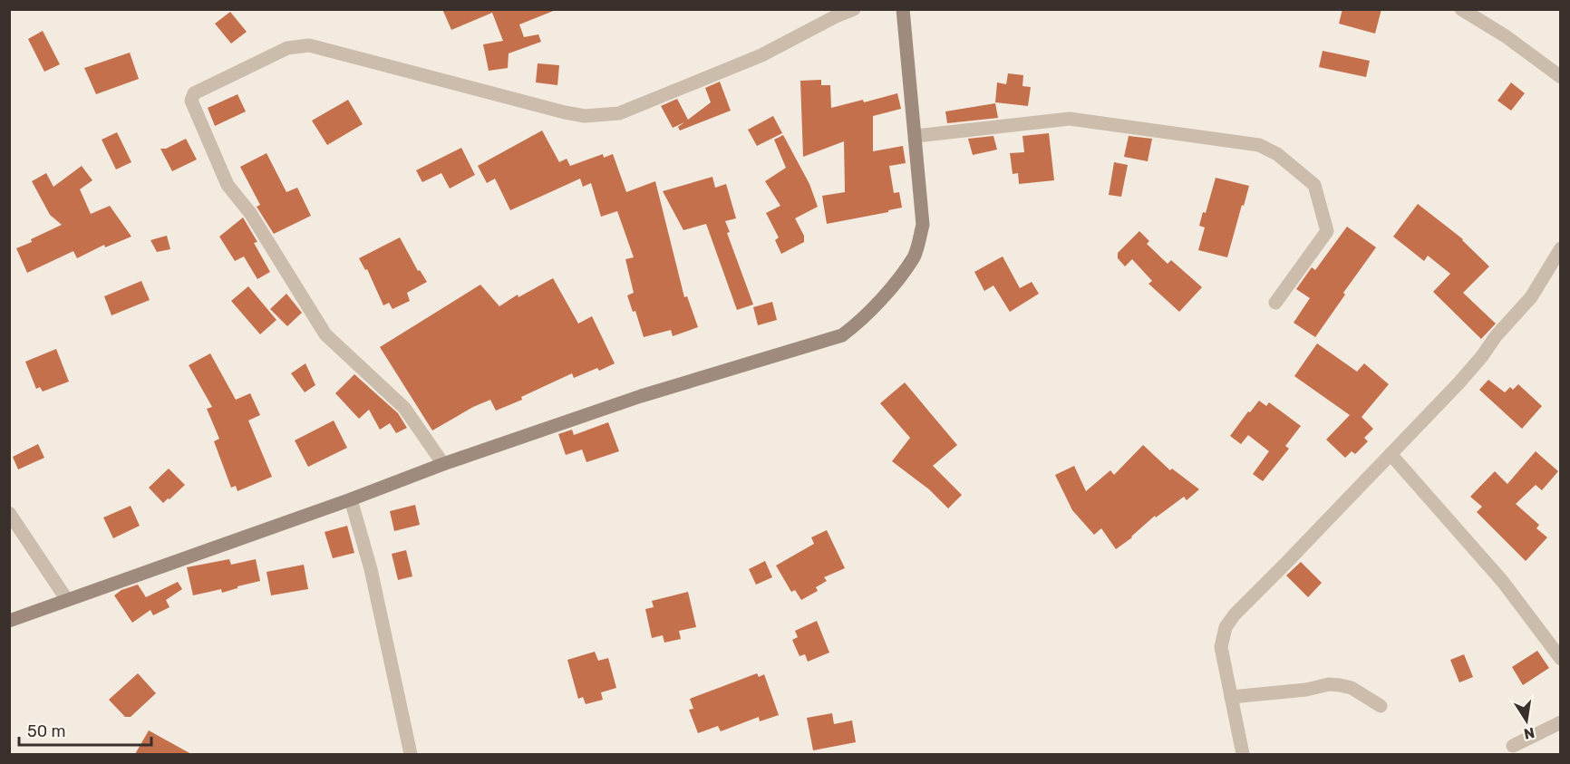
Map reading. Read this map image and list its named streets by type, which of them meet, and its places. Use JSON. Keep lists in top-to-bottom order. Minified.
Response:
{"scale_bar":"50 m","north":"bottom"}
